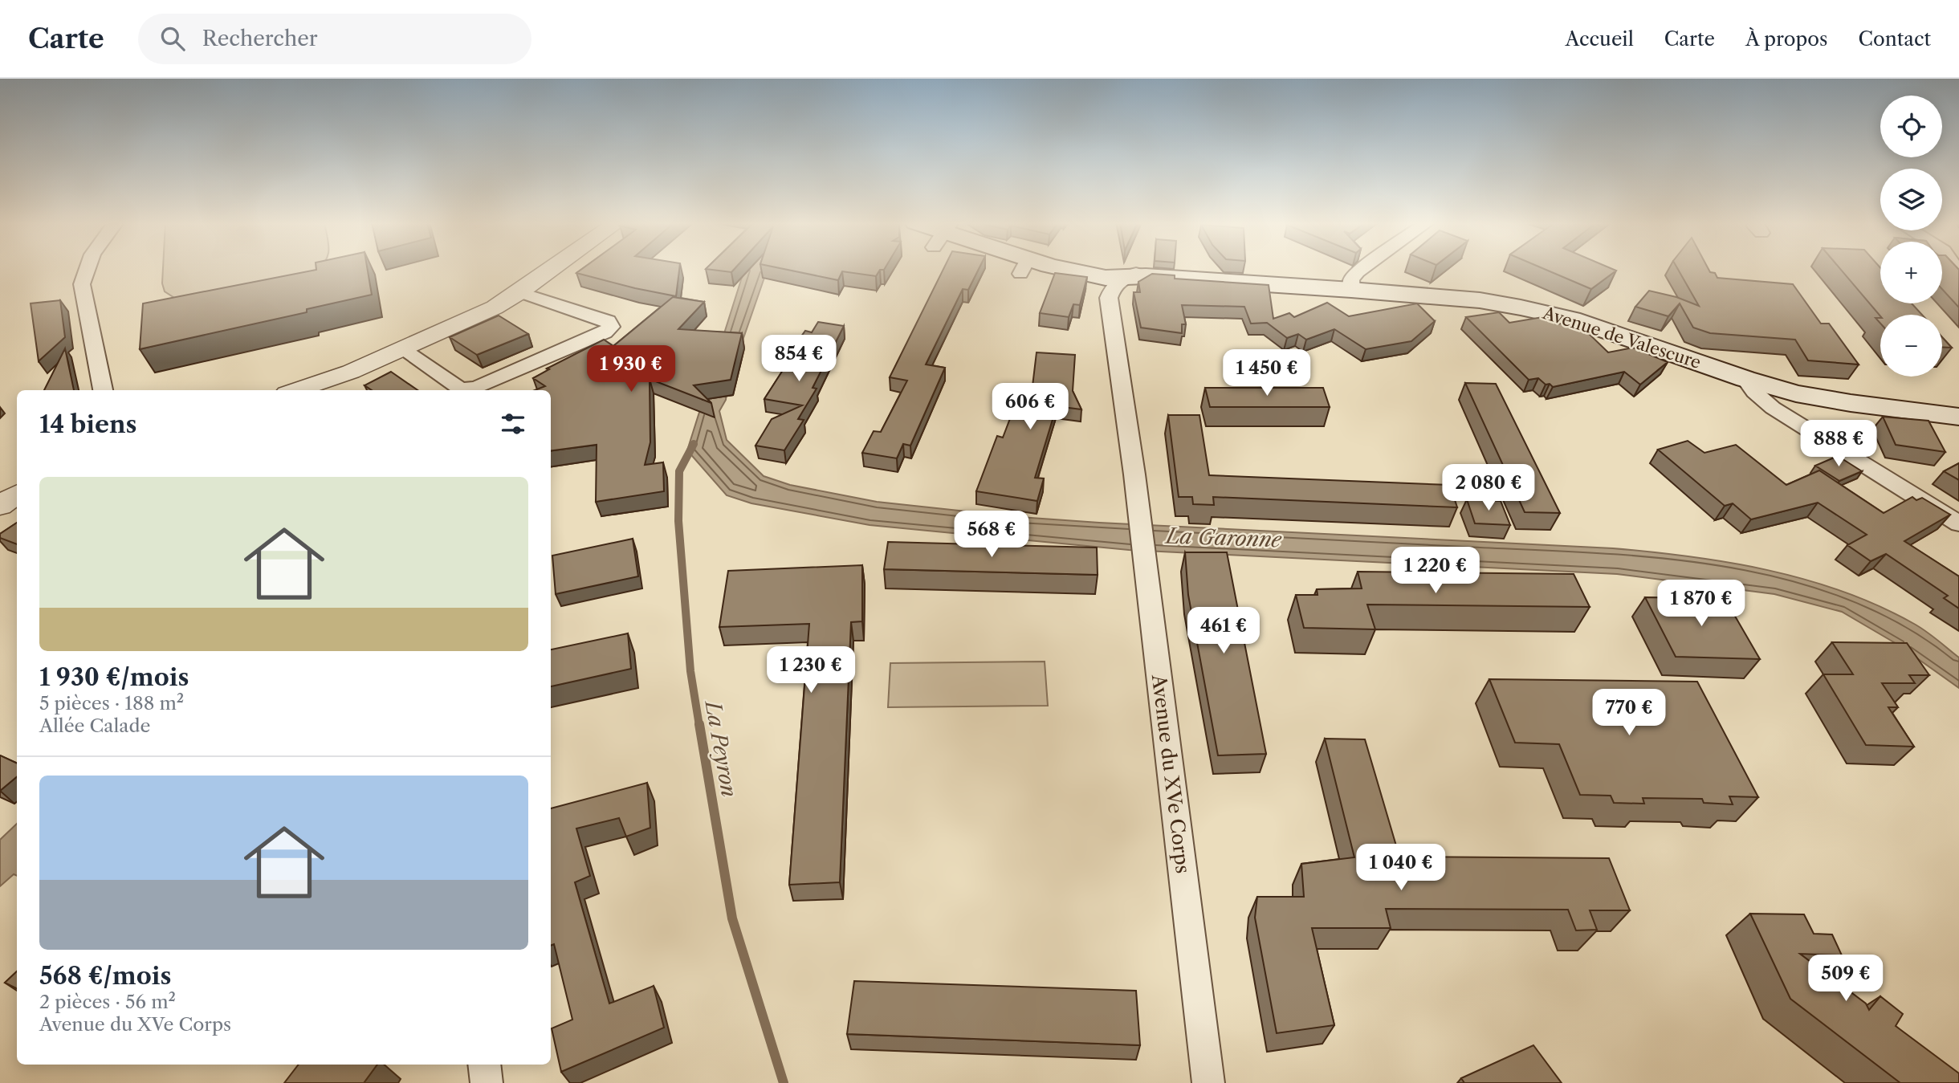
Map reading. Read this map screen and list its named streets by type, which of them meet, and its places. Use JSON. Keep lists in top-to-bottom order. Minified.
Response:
{"streets":{"main road":["Avenue de Valescure"],"street":["Avenue du XVe Corps"]},"crossings":[["Avenue de Valescure","Avenue du XVe Corps"]],"water":["La Garonne","La Peyron"],"page":{"header":"Carte","search":"Rechercher","nav":["Accueil","Carte","À propos","Contact"],"map_buttons":["+","−"],"price":["854 €","1 930 €","1 450 €","606 €","888 €","2 080 €","568 €","1 220 €","1 870 €","461 €","1 230 €","770 €","1 040 €","509 €"],"heading":"14 biens","list":[{"name":"1 930 €/mois","note":"5 pièces · 188 m² · Allée Calade"},{"name":"568 €/mois","note":"2 pièces · 56 m² · Avenue du XVe Corps"}]}}
